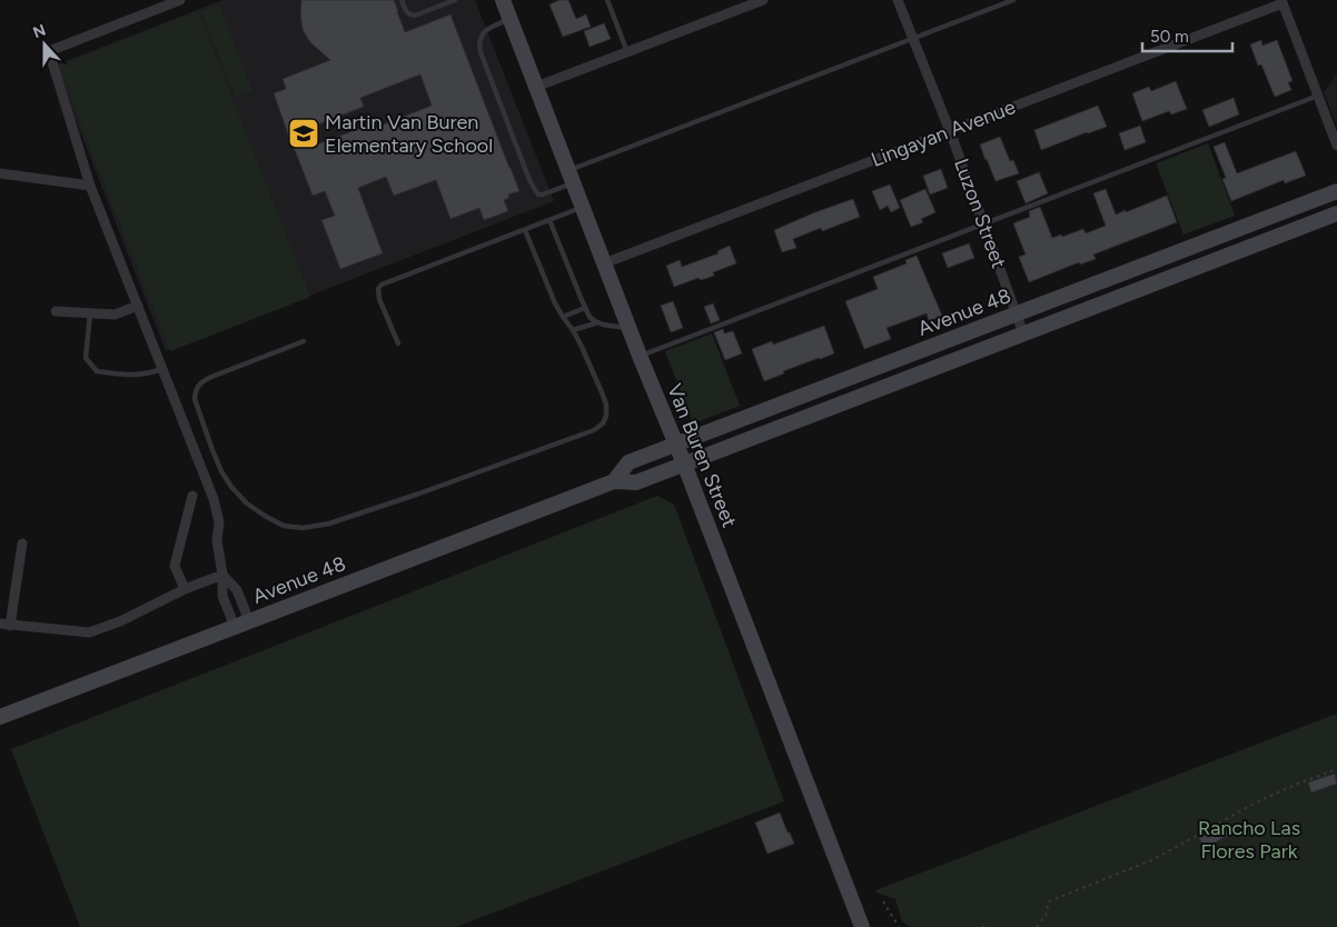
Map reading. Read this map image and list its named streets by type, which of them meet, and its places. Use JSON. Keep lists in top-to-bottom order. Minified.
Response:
{"streets":{"main road":["Avenue 48","Van Buren Street"],"street":["Lingayan Avenue","Luzon Street"]},"crossings":[["Lingayan Avenue","Luzon Street"],["Lingayan Avenue","Van Buren Street"],["Luzon Street","Avenue 48"],["Avenue 48","Van Buren Street"]],"parks":["Rancho Las Flores Park"],"places":{"school or university":["Martin Van Buren Elementary School"]},"scale_bar":"50 m","north":"top"}
